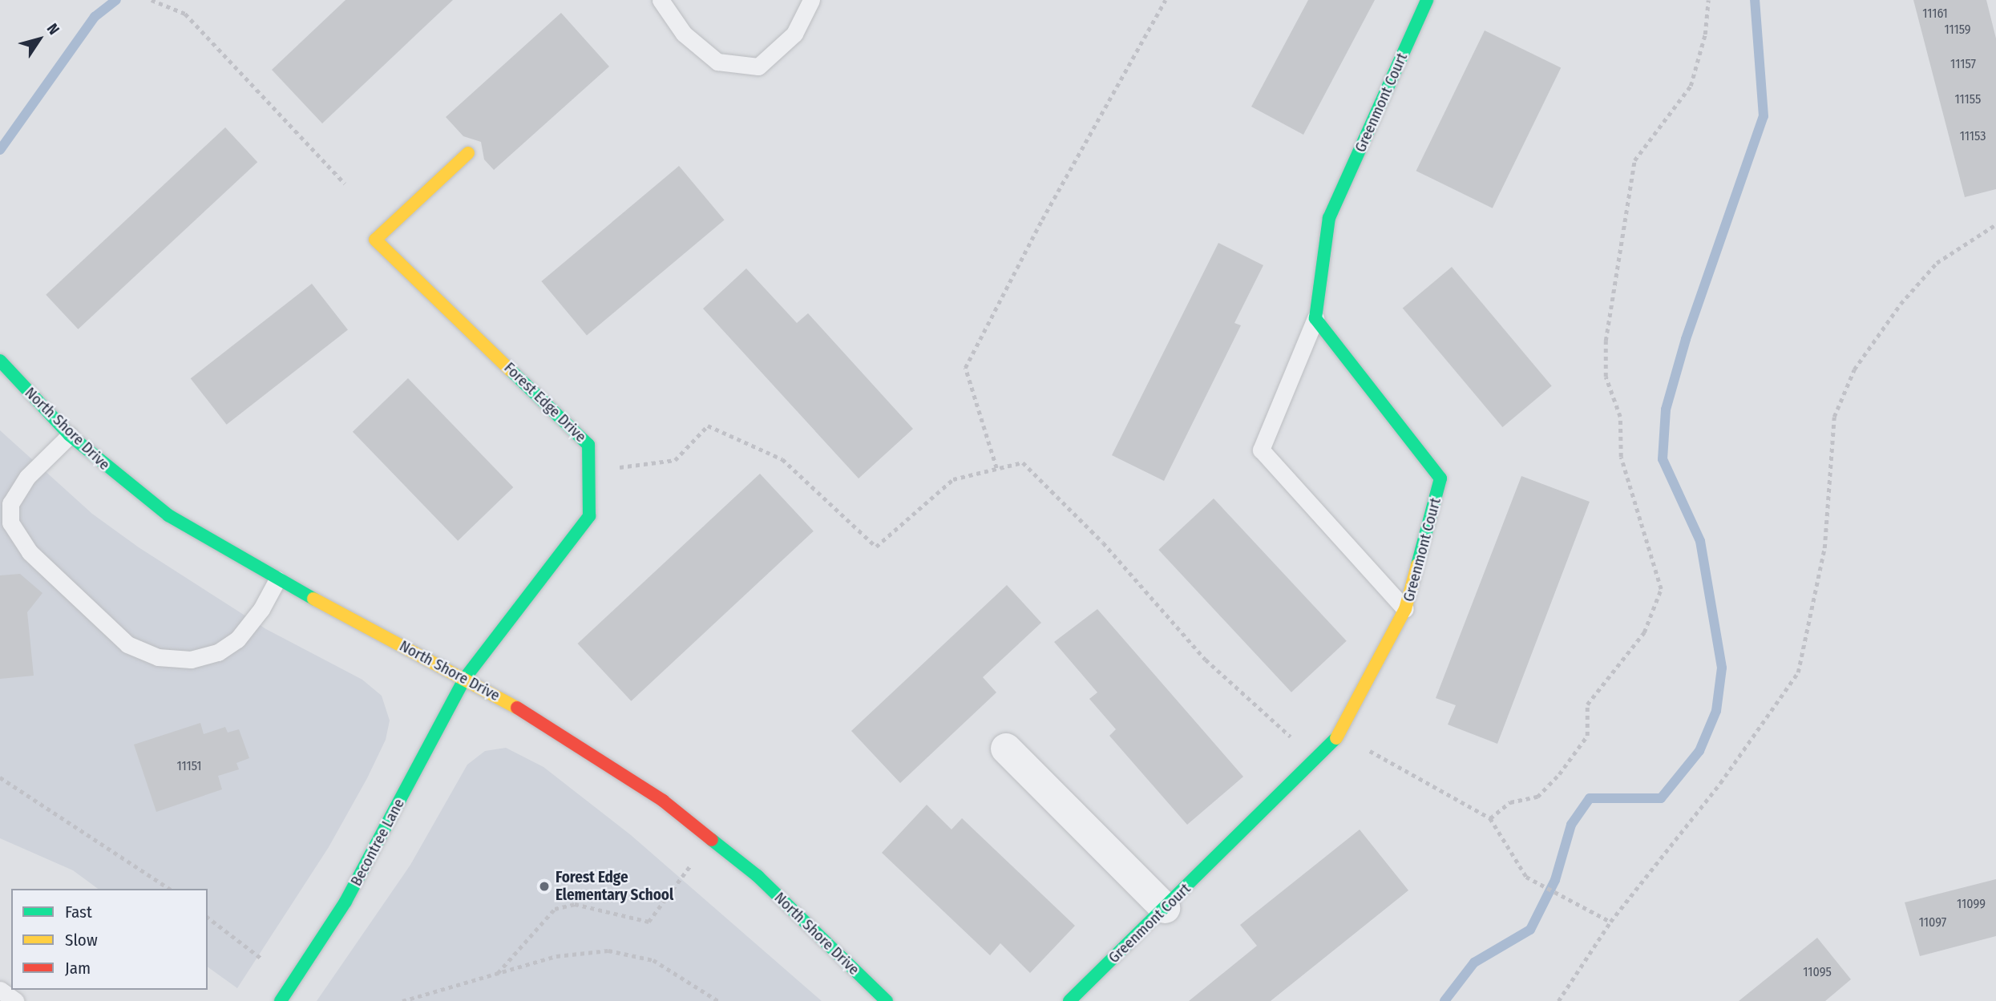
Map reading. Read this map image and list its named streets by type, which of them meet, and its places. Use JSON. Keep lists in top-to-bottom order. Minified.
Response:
{"streets":{"street":["Greenmont Court","Forest Edge Drive","North Shore Drive","Becontree Lane"]},"crossings":[["Forest Edge Drive","North Shore Drive"],["Forest Edge Drive","Becontree Lane"],["North Shore Drive","Becontree Lane"]],"places":["Forest Edge Elementary School"],"house_numbers":["11161","11159","11157","11155","11153","11151","11099","11097","11095"],"legend":["Fast","Slow","Jam"],"north":"top right"}
